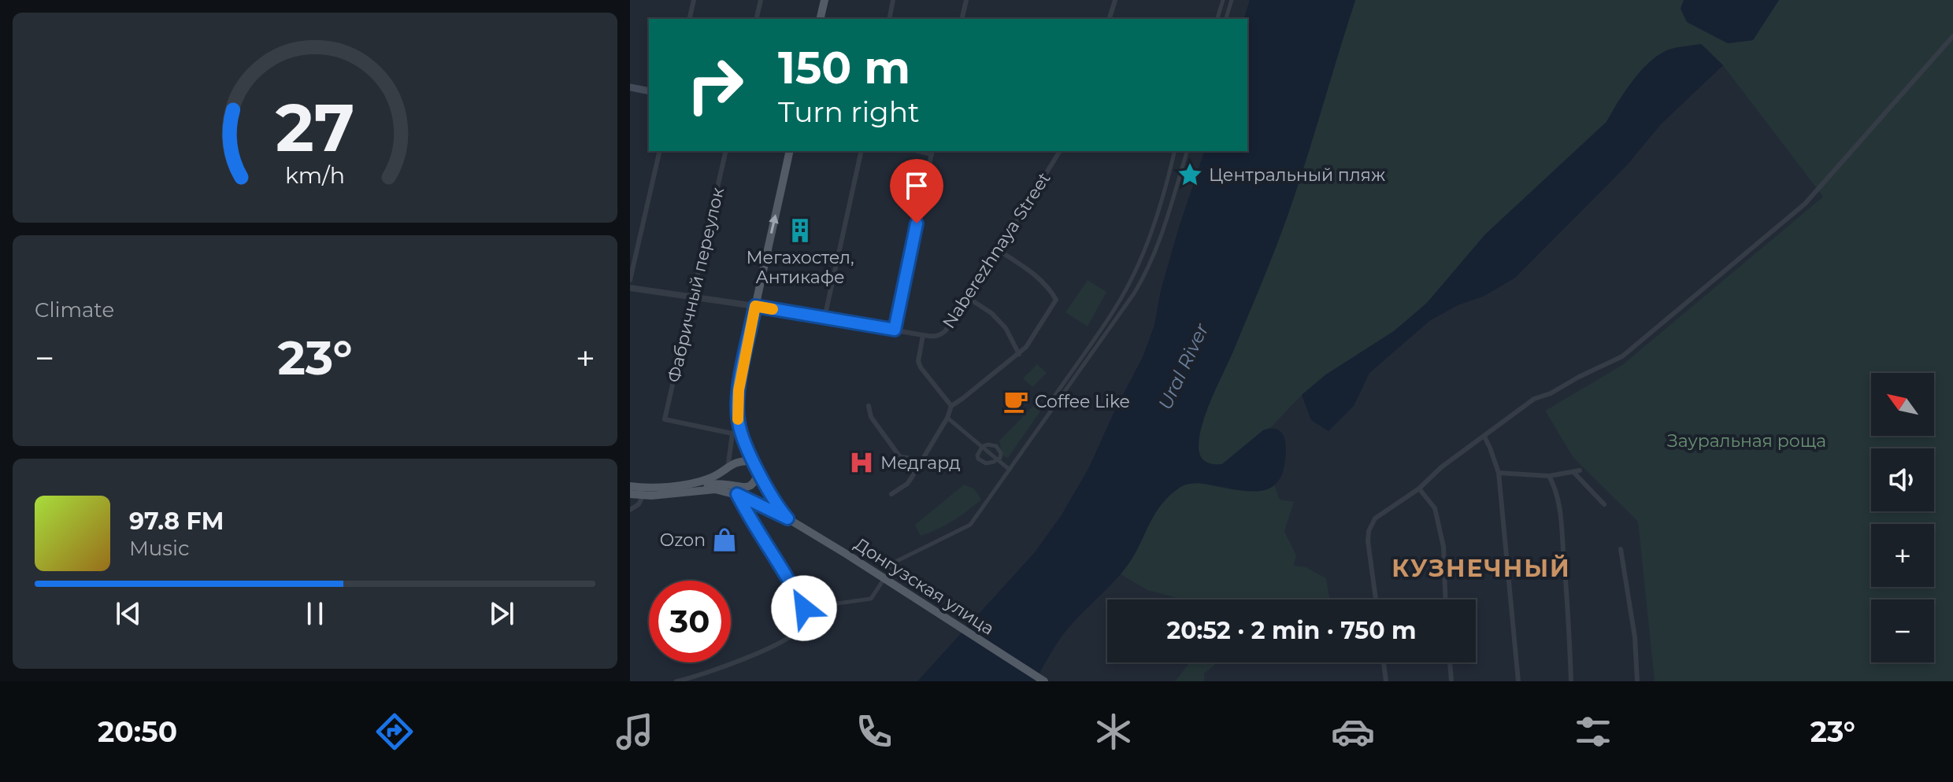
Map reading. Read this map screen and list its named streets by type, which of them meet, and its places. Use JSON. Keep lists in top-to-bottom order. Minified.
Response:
{"streets":{"main road":["Донгузская улица"],"street":["Naberezhnaya Street","Фабричный переулок"]},"districts":["КУЗНЕЧНЫЙ"],"water":["Ural River"],"parks":["Зауральная роща"],"places":{"place":["Центральный пляж"],"building":["Мегахостел, Антикафе"],"cafe":["Coffee Like"],"hospital":["Медгард"],"shop":["Ozon"]},"north":"top left","page":{"turn":["150 m","Turn right"],"tile":"Climate","heat":["−","23°","+"],"map_buttons":["+","−"],"song":["97.8 FM","Music"],"limit":"30","trip":"20:52 · 2 min · 750 m","tabs":["20:50","23°"],"gauge":["27","km/h"]}}
